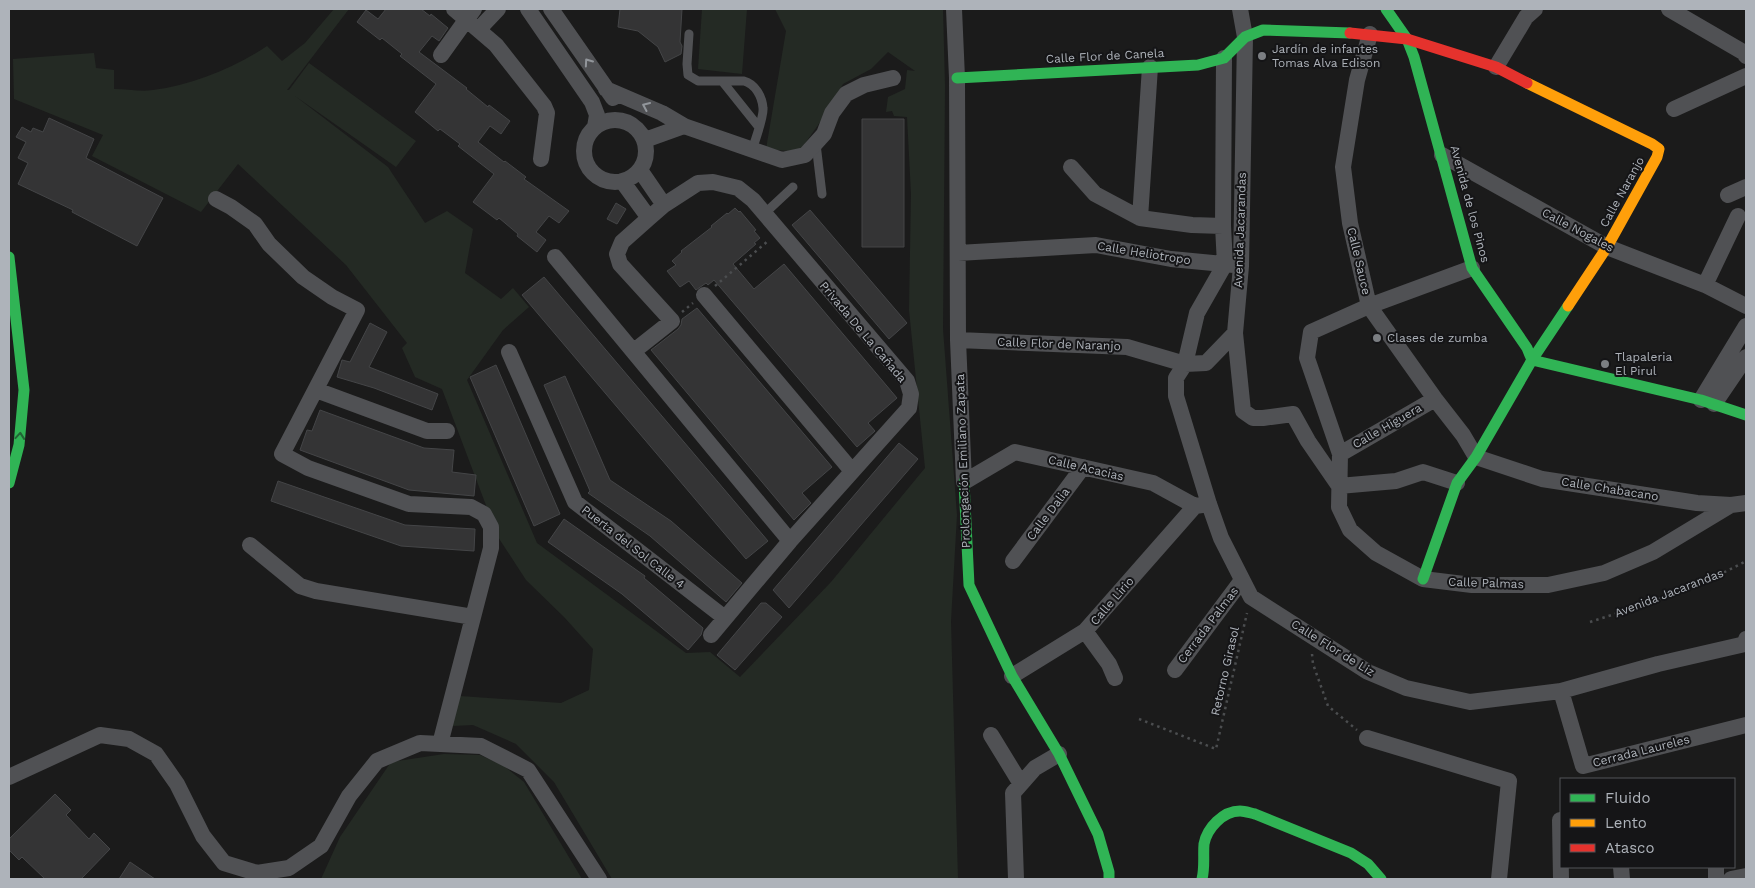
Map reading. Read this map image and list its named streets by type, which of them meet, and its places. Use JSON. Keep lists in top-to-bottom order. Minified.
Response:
{"streets":{"street":["Calle Flor de Canela","Calle Naranjo","Avenida de los Pinos","Avenida Jacarandas","Calle Nogales","Calle Heliotropo","Calle Sauce","Privada De La Cañada","Calle Flor de Naranjo","Calle Higuera","Prolongación Emiliano Zapata","Calle Acacias","Calle Chabacano","Calle Dalia","Puerta del Sol Calle 4","Calle Palmas","Calle Lirio","Cerrada Palmas","Calle Flor de Liz","Cerrada Laureles"],"path":["Retorno Girasol"]},"crossings":[["Calle Flor de Canela","Calle Naranjo"],["Calle Flor de Canela","Avenida Jacarandas"],["Calle Flor de Canela","Prolongación Emiliano Zapata"],["Calle Naranjo","Avenida de los Pinos"],["Calle Naranjo","Avenida Jacarandas"],["Calle Naranjo","Calle Nogales"],["Calle Naranjo","Calle Sauce"],["Calle Naranjo","Calle Chabacano"],["Calle Naranjo","Calle Palmas"],["Avenida de los Pinos","Calle Nogales"],["Avenida Jacarandas","Calle Heliotropo"],["Avenida Jacarandas","Calle Flor de Naranjo"],["Avenida Jacarandas","Calle Palmas"],["Avenida Jacarandas","Calle Flor de Liz"],["Calle Heliotropo","Prolongación Emiliano Zapata"],["Calle Sauce","Calle Higuera"],["Calle Sauce","Calle Chabacano"],["Privada De La Cañada","Puerta del Sol Calle 4"],["Calle Flor de Naranjo","Prolongación Emiliano Zapata"],["Calle Flor de Naranjo","Calle Flor de Liz"],["Prolongación Emiliano Zapata","Calle Acacias"],["Prolongación Emiliano Zapata","Calle Lirio"],["Calle Acacias","Calle Dalia"],["Calle Acacias","Calle Lirio"],["Calle Acacias","Calle Flor de Liz"],["Calle Chabacano","Calle Palmas"],["Calle Lirio","Calle Flor de Liz"],["Cerrada Palmas","Calle Flor de Liz"],["Calle Flor de Liz","Retorno Girasol"],["Calle Flor de Liz","Cerrada Laureles"]],"places":["Jardín de infantes Tomas Alva Edison","Clases de zumba","Tlapaleria El Pirul"],"legend":["Fluido","Lento","Atasco"]}
